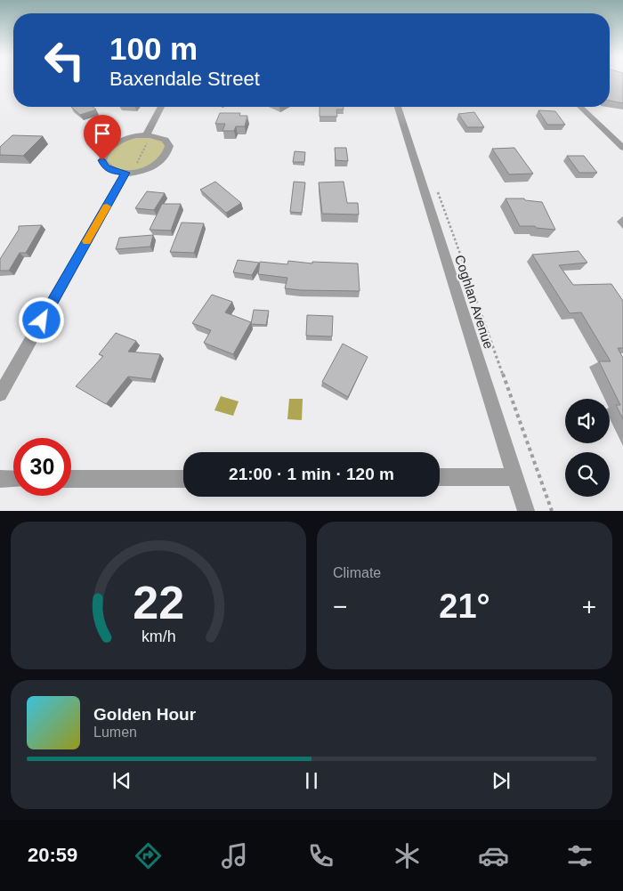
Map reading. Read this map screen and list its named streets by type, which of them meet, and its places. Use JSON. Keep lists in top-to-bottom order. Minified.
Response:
{"streets":{"street":["Coghlan Avenue"]},"page":{"turn":["100 m","Baxendale Street"],"limit":"30","trip":"21:00 · 1 min · 120 m","tile":"Climate","heat":["−","21°","+"],"song":["Golden Hour","Lumen"],"tabs":"20:59","gauge":["22","km/h"]}}
